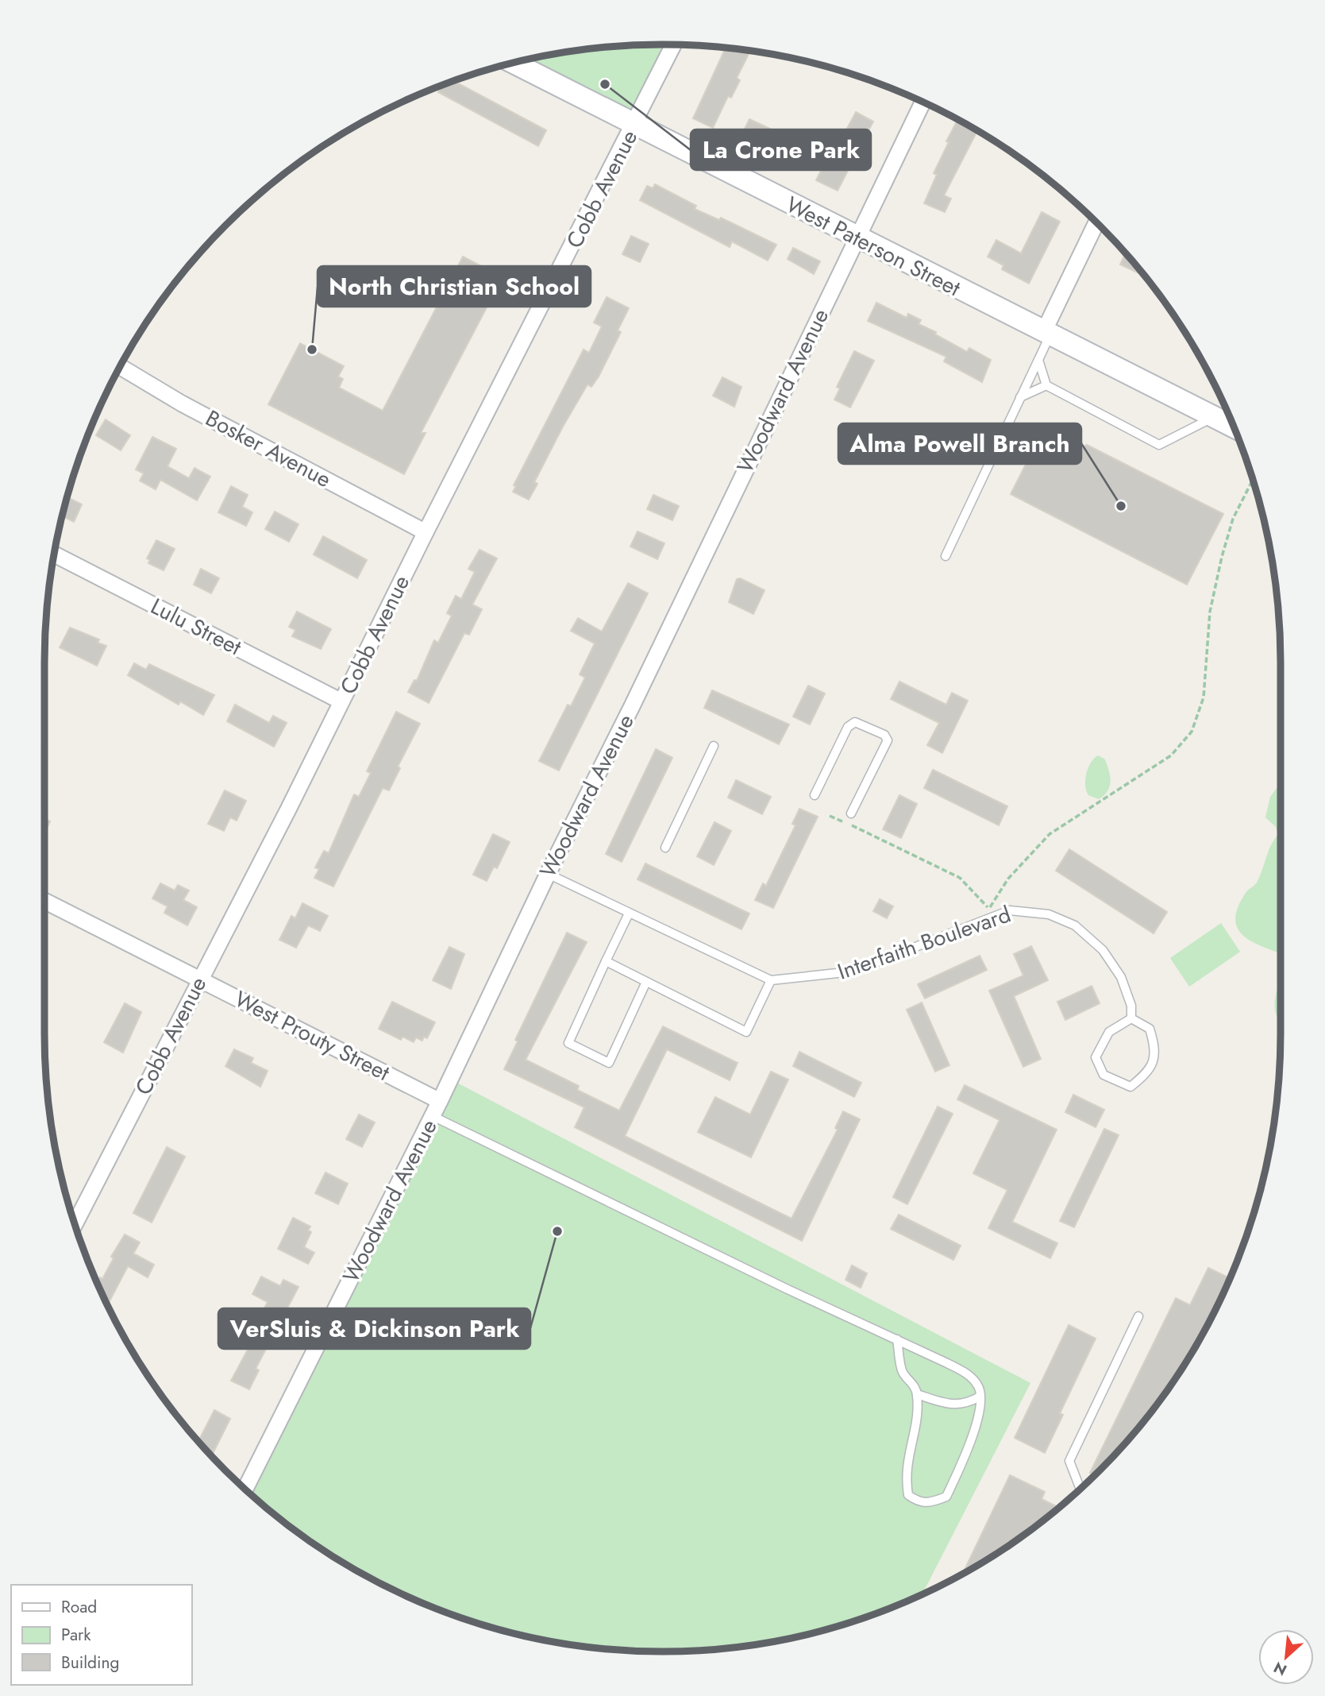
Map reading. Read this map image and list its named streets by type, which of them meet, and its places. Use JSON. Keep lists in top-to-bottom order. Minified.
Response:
{"streets":{"street":["Cobb Avenue","West Paterson Street","Woodward Avenue","Bosker Avenue","Lulu Street","West Prouty Street"],"lane":["Interfaith Boulevard"]},"crossings":[["Cobb Avenue","West Paterson Street"],["Cobb Avenue","Bosker Avenue"],["Cobb Avenue","Lulu Street"],["Cobb Avenue","West Prouty Street"],["West Paterson Street","Woodward Avenue"],["Woodward Avenue","West Prouty Street"]],"places":["La Crone Park","North Christian School","Alma Powell Branch","VerSluis & Dickinson Park"],"legend":["Road","Park","Building"],"north":"bottom left"}
